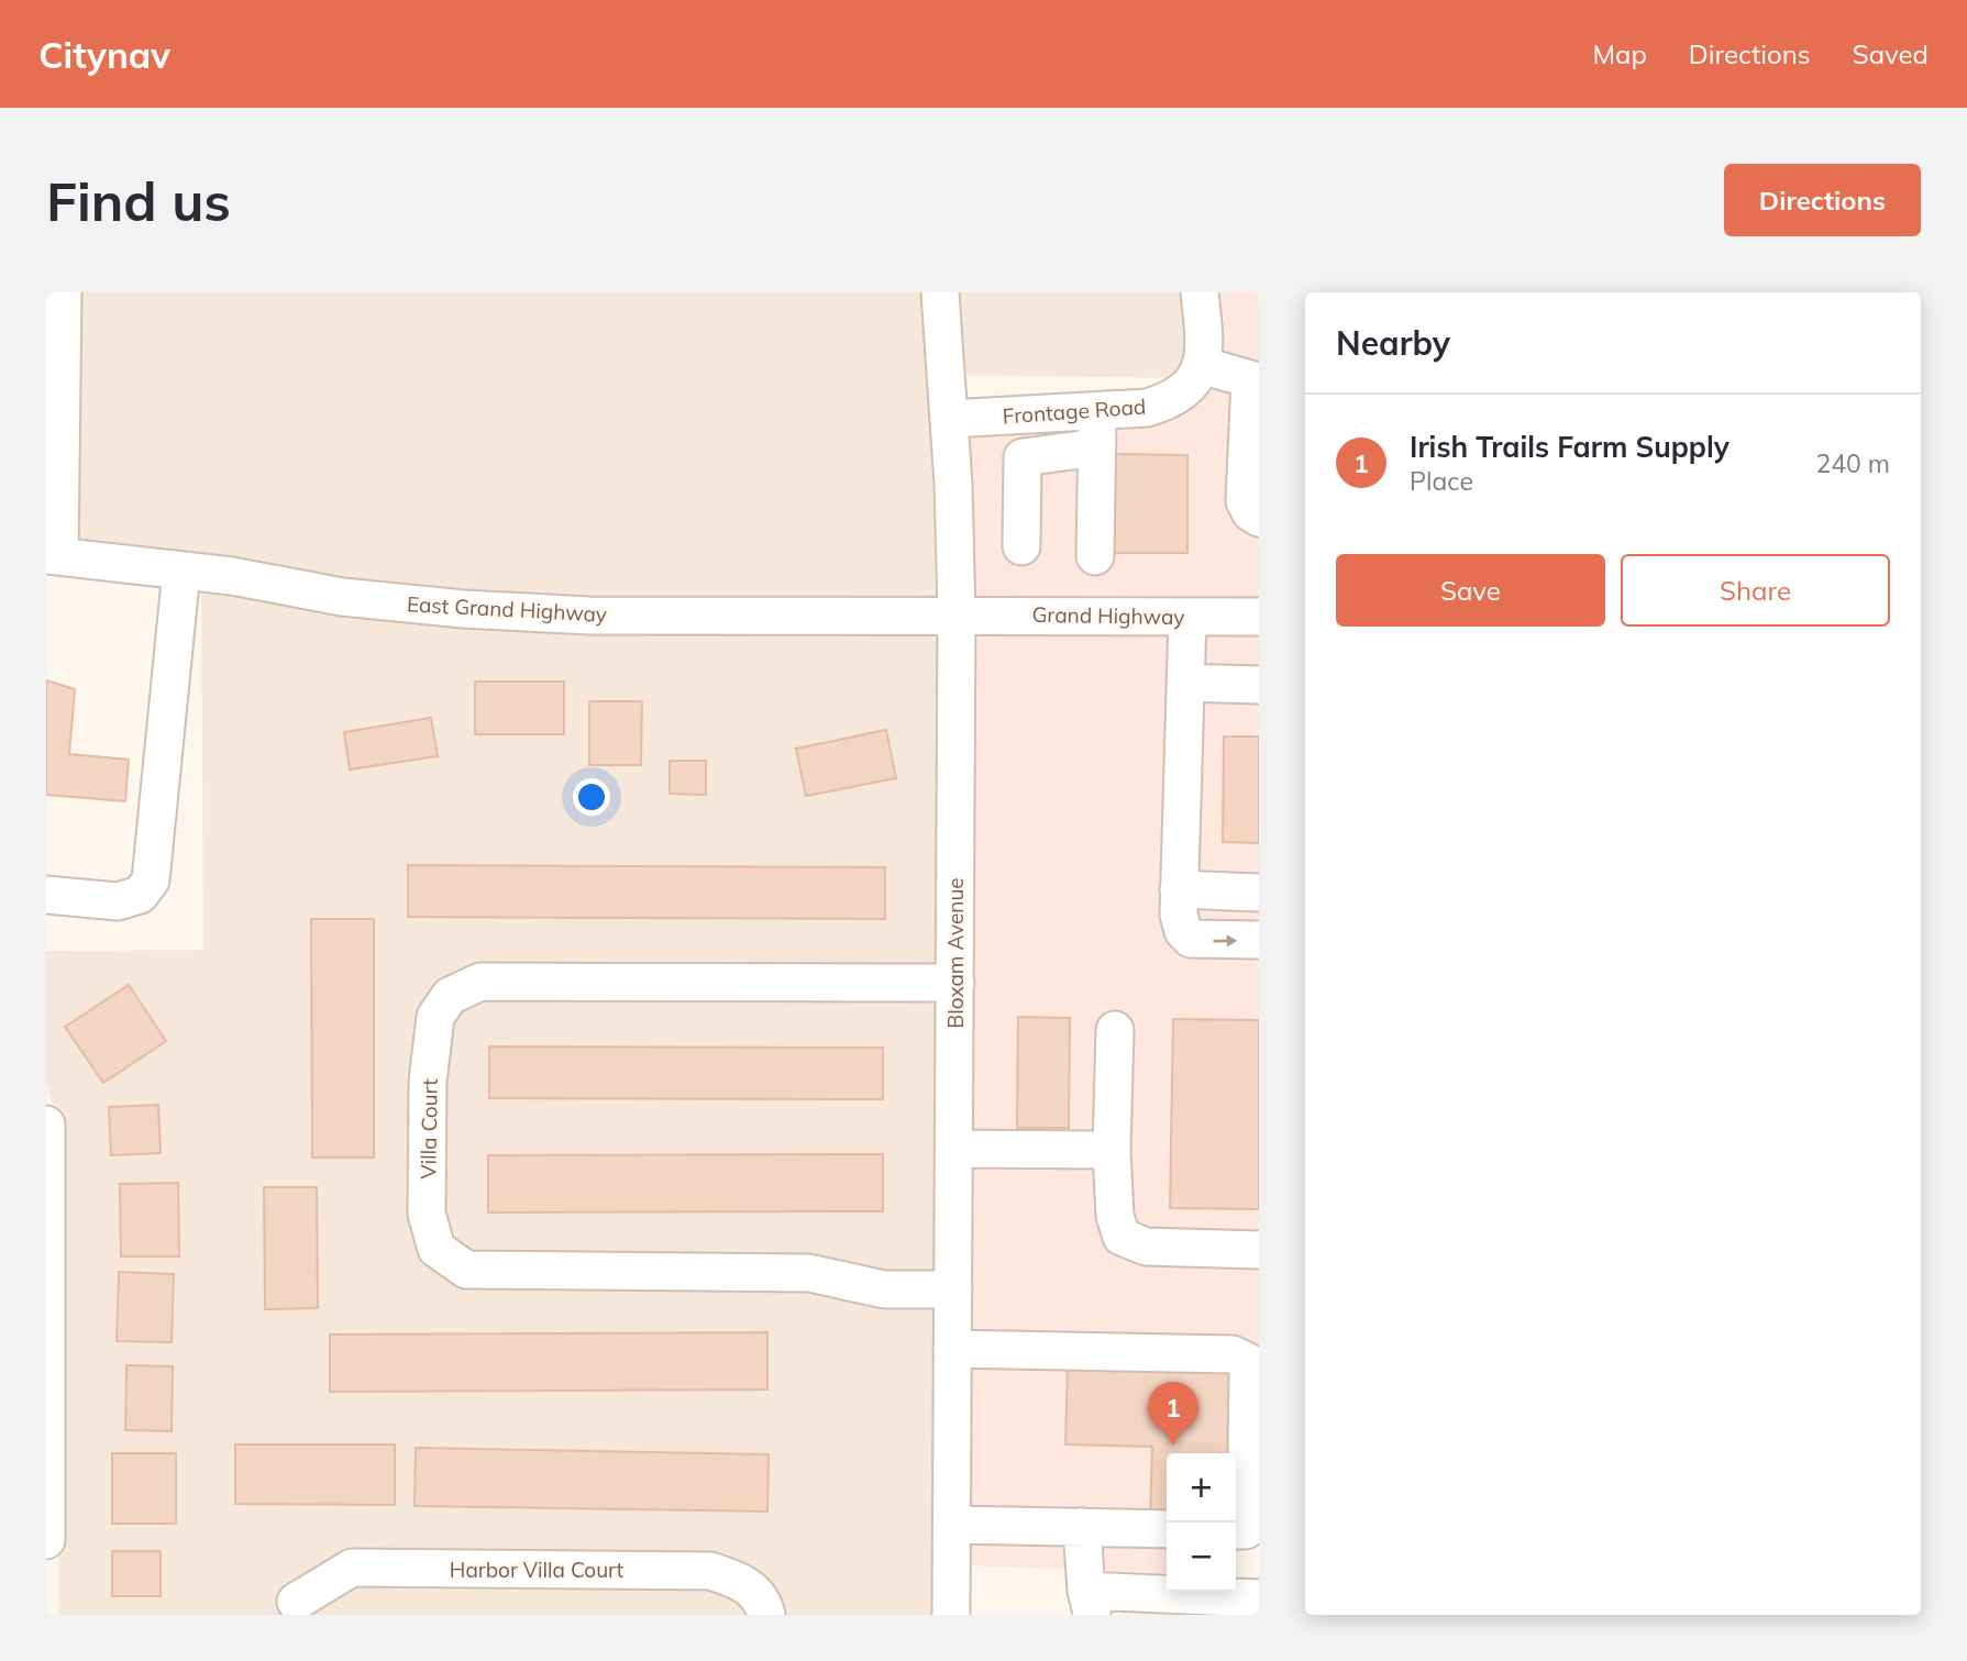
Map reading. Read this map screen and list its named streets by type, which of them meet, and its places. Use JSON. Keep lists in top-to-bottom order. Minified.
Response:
{"streets":{"street":["Frontage Road","East Grand Highway","Grand Highway","Bloxam Avenue","Villa Court","Harbor Villa Court"]},"crossings":[["Frontage Road","Bloxam Avenue"],["East Grand Highway","Grand Highway"],["East Grand Highway","Bloxam Avenue"],["Grand Highway","Bloxam Avenue"],["Bloxam Avenue","Villa Court"]],"page":{"header":"Citynav","nav":["Map","Directions","Saved"],"buttons":["Directions",["Save","Share"]],"title":"Find us","heading":"Nearby","list":[{"mark":"1","name":"Irish Trails Farm Supply","note":"Place","value":"240 m"}],"pins":"1","map_buttons":["+","−"]}}
